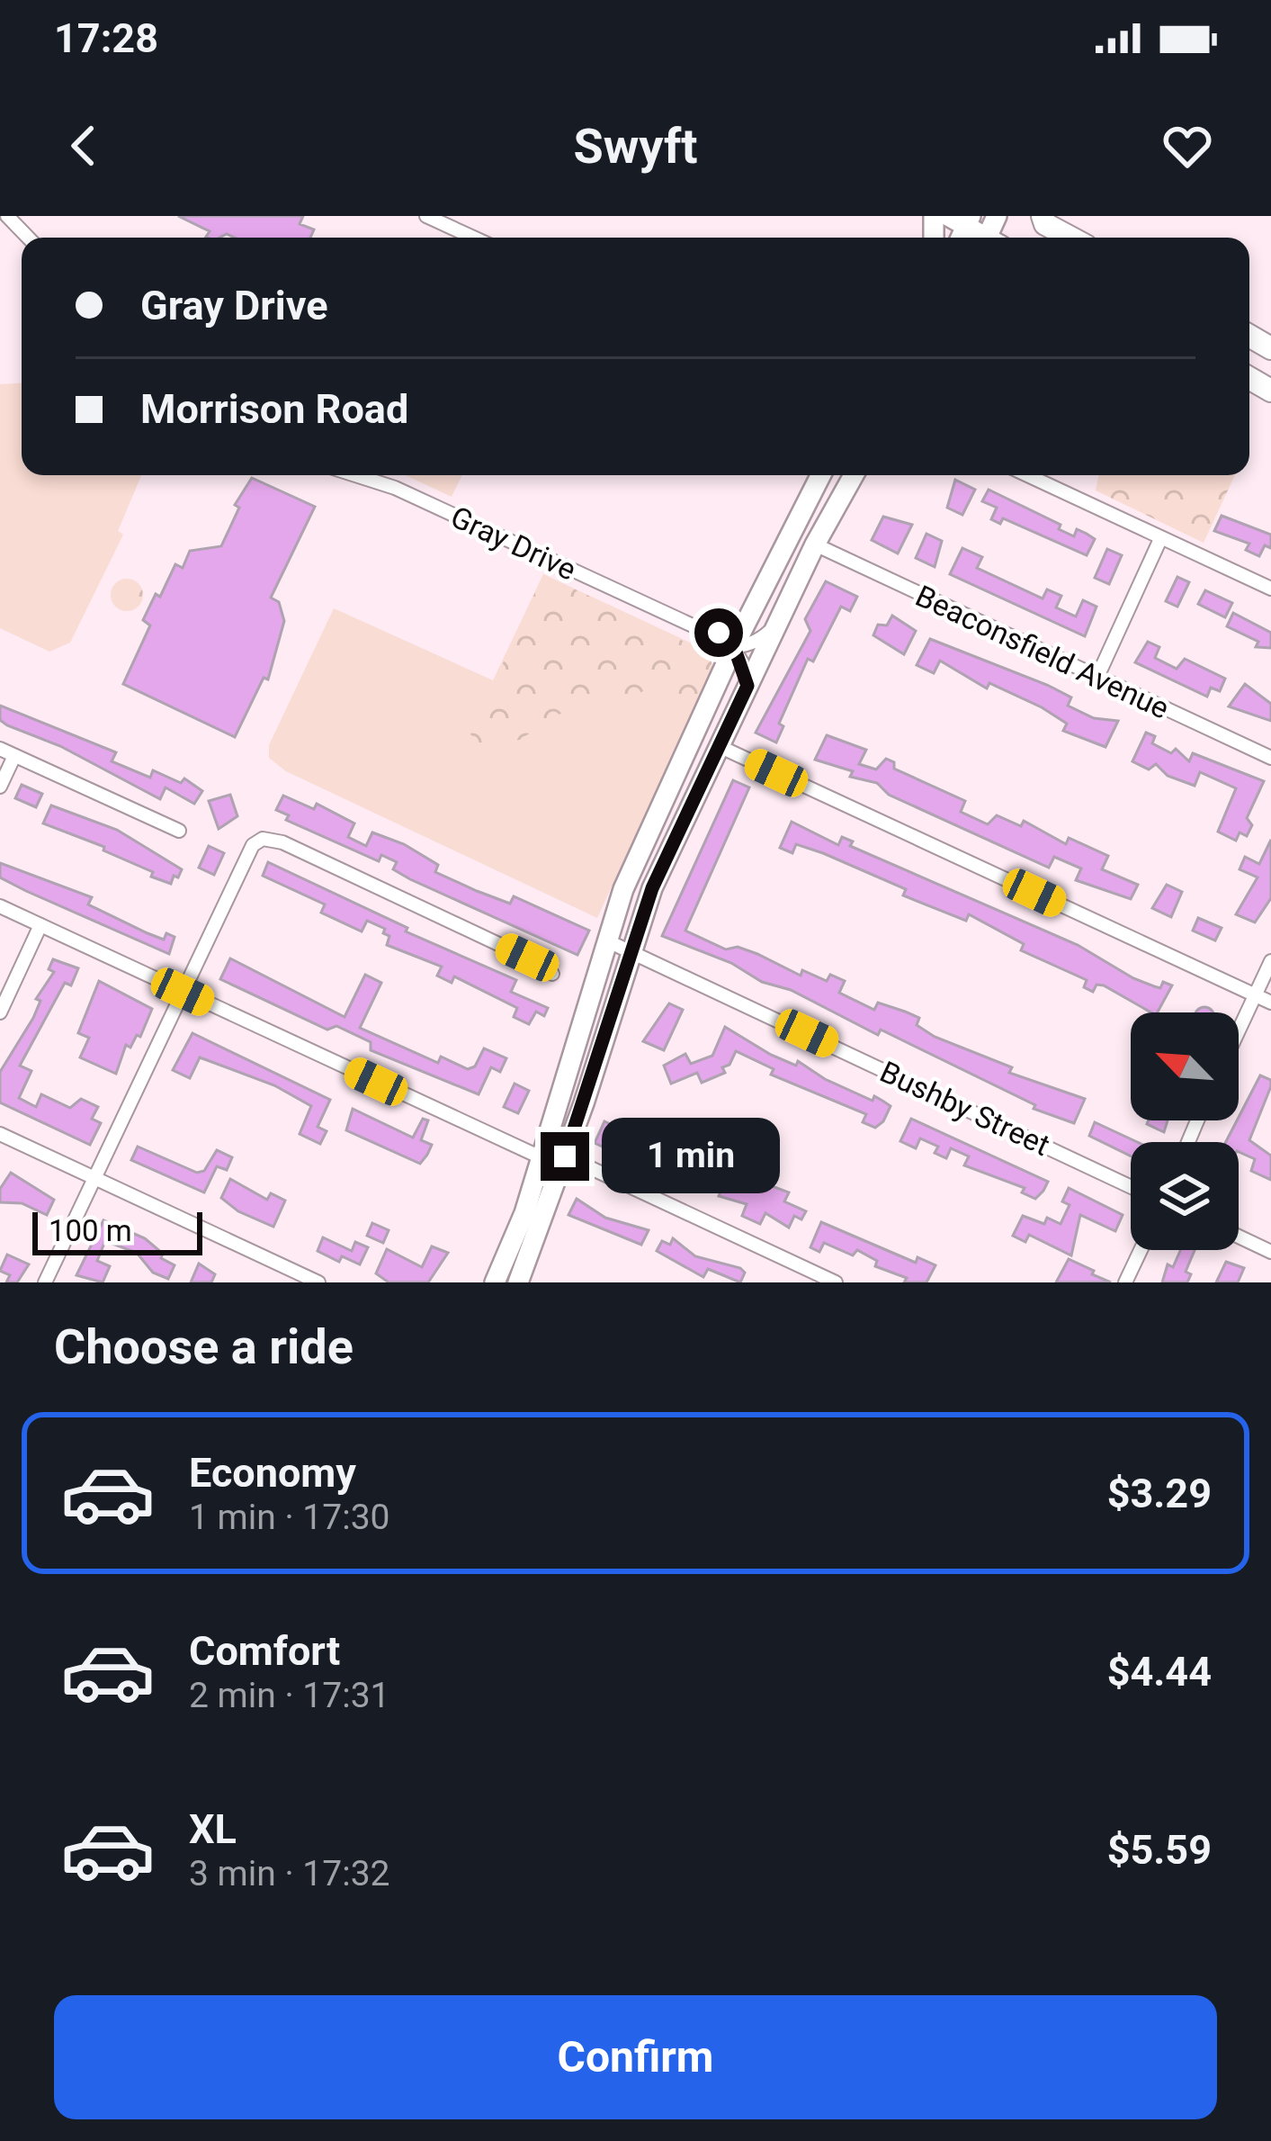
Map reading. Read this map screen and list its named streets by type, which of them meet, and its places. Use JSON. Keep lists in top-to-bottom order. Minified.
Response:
{"streets":{"street":["Gray Drive","Beaconsfield Avenue","Bushby Street"]},"scale_bar":"100 m","north":"top left","page":{"status":"17:28","header":"Swyft","banner":["Gray Drive","Morrison Road"],"bubble":"1 min","scale":"100 m","heading":"Choose a ride","list":[{"name":"Economy","note":"1 min · 17:30","value":"$3.29"},{"name":"Comfort","note":"2 min · 17:31","value":"$4.44"},{"name":"XL","note":"3 min · 17:32","value":"$5.59"}],"buttons":"Confirm"}}
